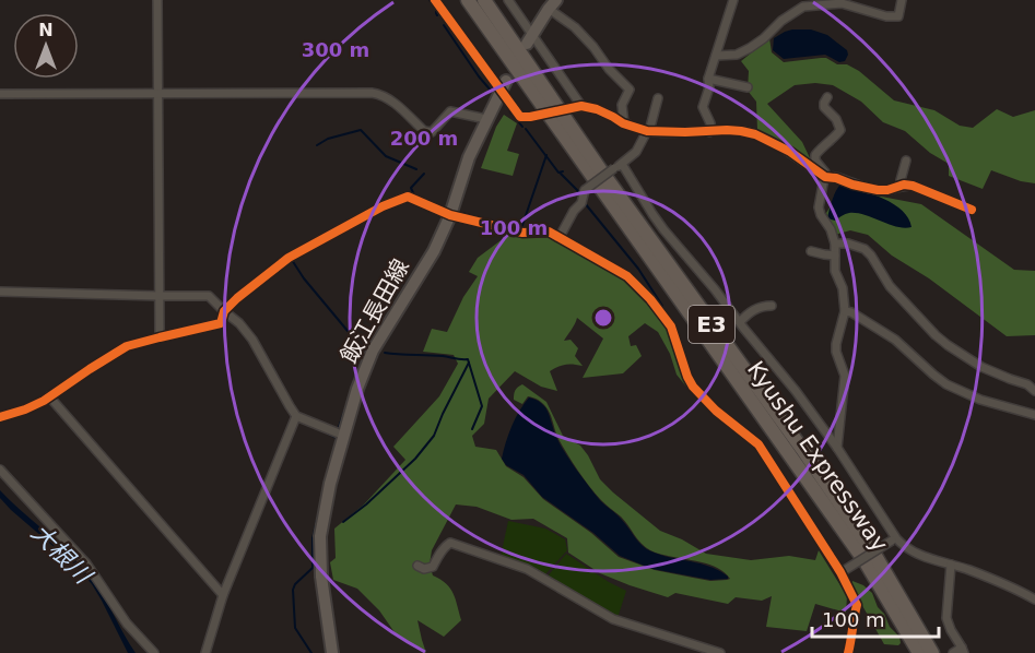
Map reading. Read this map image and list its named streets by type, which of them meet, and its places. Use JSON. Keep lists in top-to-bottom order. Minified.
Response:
{"streets":{"highway":["E3","Kyushu Expressway"],"main road":["飯江長田線"]},"water":["大根川"],"scale_bar":"100 m","north":"top","rings":["300 m","200 m","100 m"]}
